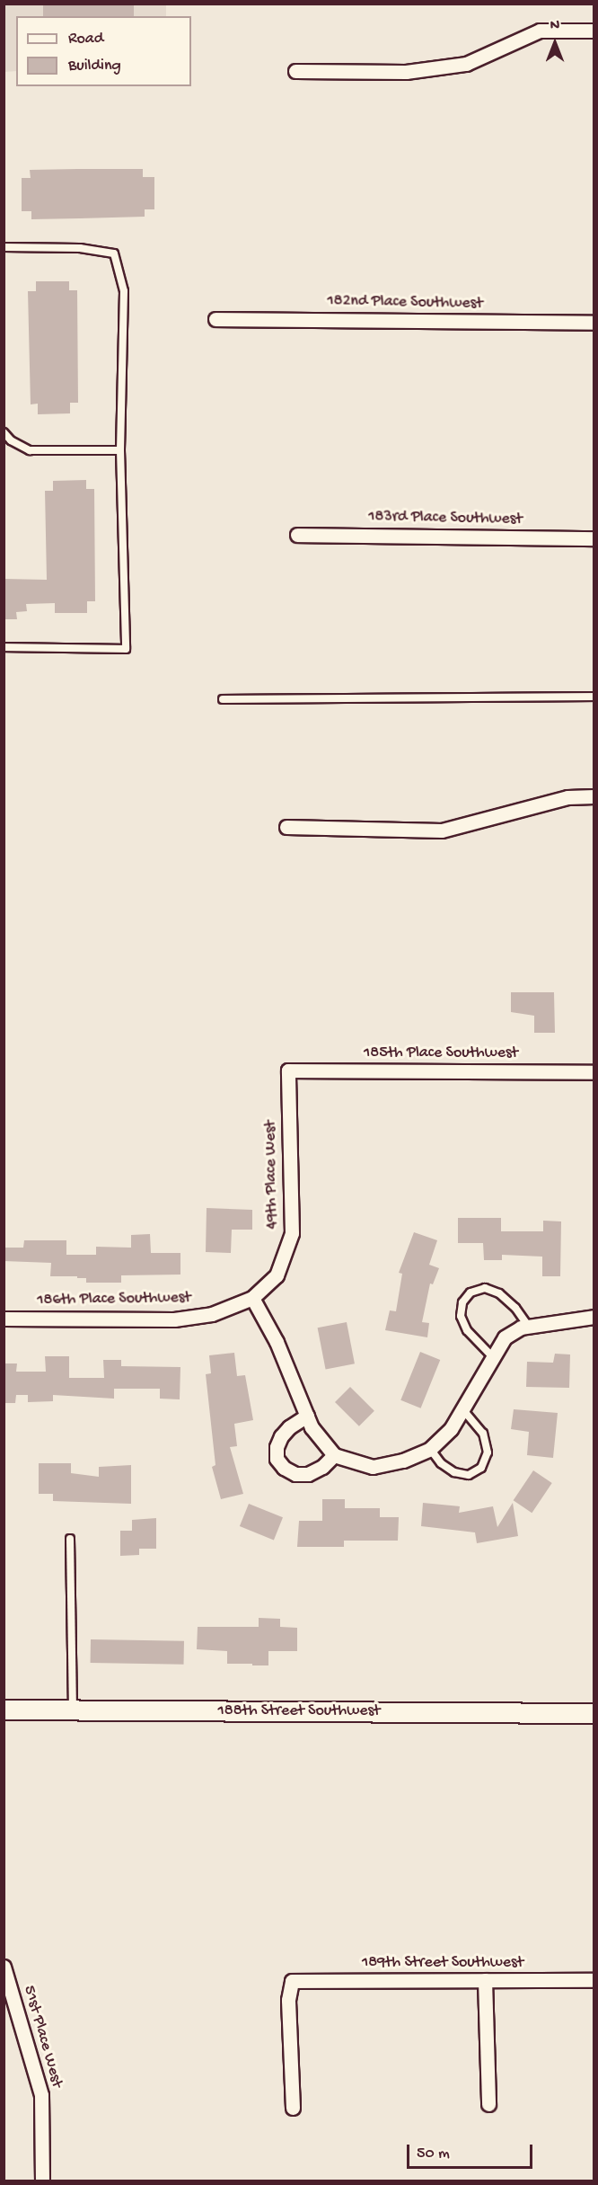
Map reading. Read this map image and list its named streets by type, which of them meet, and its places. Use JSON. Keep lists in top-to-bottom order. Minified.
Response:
{"streets":{"street":["182nd Place Southwest","183rd Place Southwest","185th Place Southwest","49th Place West","186th Place Southwest","188th Street Southwest","189th Street Southwest","51st Place West"]},"crossings":[["185th Place Southwest","49th Place West"],["49th Place West","186th Place Southwest"]],"legend":["Road","Building"],"scale_bar":"50 m","north":"top"}
